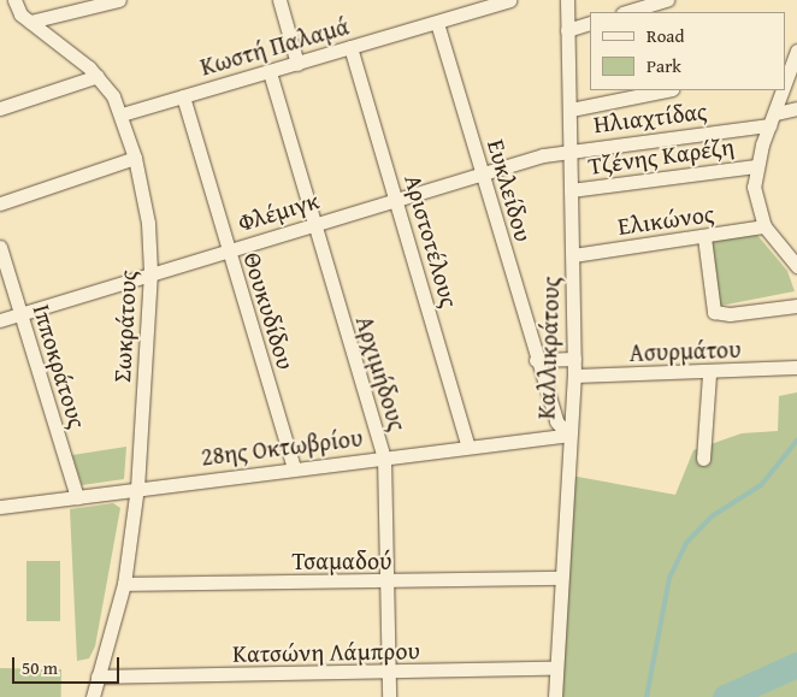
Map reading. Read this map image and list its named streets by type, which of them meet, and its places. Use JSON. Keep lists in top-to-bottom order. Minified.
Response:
{"streets":{"street":["Κωστή Παλαμά","Ηλιαχτίδας","Τζένης Καρέζη","Ευκλείδου","Φλέμιγκ","Ελικώνος","Αριστοτέλους","Θουκυδίδου","Σωκράτους","Καλλικράτους","Ασυρμάτου","Ιπποκράτους","Αρχιμήδους","28ης Οκτωβρίου","Τσαμαδού","Κατσώνη Λάμπρου"]},"crossings":[["Κωστή Παλαμά","Ευκλείδου"],["Κωστή Παλαμά","Αριστοτέλους"],["Κωστή Παλαμά","Θουκυδίδου"],["Κωστή Παλαμά","Σωκράτους"],["Κωστή Παλαμά","Αρχιμήδους"],["Ηλιαχτίδας","Φλέμιγκ"],["Ηλιαχτίδας","Καλλικράτους"],["Τζένης Καρέζη","Καλλικράτους"],["Ευκλείδου","Φλέμιγκ"],["Ευκλείδου","Καλλικράτους"],["Ευκλείδου","28ης Οκτωβρίου"],["Φλέμιγκ","Αριστοτέλους"],["Φλέμιγκ","Θουκυδίδου"],["Φλέμιγκ","Σωκράτους"],["Φλέμιγκ","Καλλικράτους"],["Φλέμιγκ","Ιπποκράτους"],["Φλέμιγκ","Αρχιμήδους"],["Ελικώνος","Καλλικράτους"],["Αριστοτέλους","28ης Οκτωβρίου"],["Θουκυδίδου","28ης Οκτωβρίου"],["Σωκράτους","28ης Οκτωβρίου"],["Σωκράτους","Τσαμαδού"],["Σωκράτους","Κατσώνη Λάμπρου"],["Καλλικράτους","Ασυρμάτου"],["Καλλικράτους","28ης Οκτωβρίου"],["Καλλικράτους","Τσαμαδού"],["Καλλικράτους","Κατσώνη Λάμπρου"],["Ιπποκράτους","28ης Οκτωβρίου"],["Αρχιμήδους","28ης Οκτωβρίου"],["Αρχιμήδους","Τσαμαδού"],["Αρχιμήδους","Κατσώνη Λάμπρου"]],"legend":["Road","Park"],"scale_bar":"50 m"}
